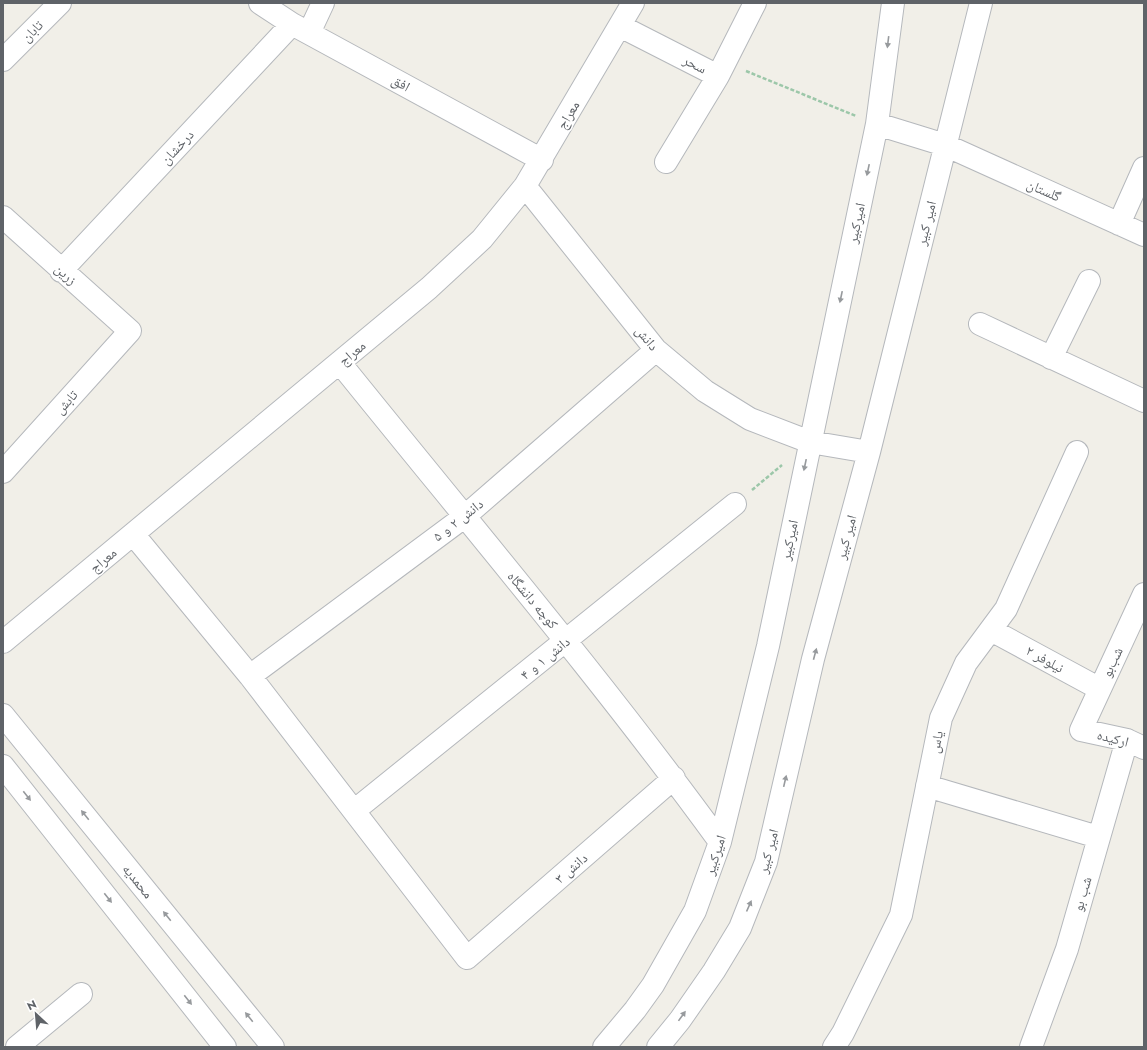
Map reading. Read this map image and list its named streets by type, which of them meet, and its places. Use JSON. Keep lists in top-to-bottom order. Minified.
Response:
{"streets":{"street":["تابان","سحر","افق","معراج","درخشان","گلستان","امیرکبیر","امیر کبیر","زرین","دانش","تابش","دانش ۲ و ۵","کوچه دانشگاه","دانش ۱ و ۴","نیلوفر ۲","شب‌بو","ارکیده","یاس","دانش ۳","محمدیه","شب بو"]},"crossings":[["سحر","معراج"],["افق","معراج"],["افق","درخشان"],["معراج","دانش"],["معراج","کوچه دانشگاه"],["درخشان","زرین"],["گلستان","امیرکبیر"],["گلستان","امیر کبیر"],["امیرکبیر","دانش"],["امیرکبیر","کوچه دانشگاه"],["امیر کبیر","دانش"],["زرین","تابش"],["دانش","دانش ۲ و ۵"],["دانش ۲ و ۵","کوچه دانشگاه"],["کوچه دانشگاه","دانش ۱ و ۴"],["کوچه دانشگاه","دانش ۳"],["دانش ۱ و ۴","دانش ۳"],["نیلوفر ۲","شب‌بو"],["نیلوفر ۲","یاس"],["شب‌بو","ارکیده"],["ارکیده","شب بو"]],"one_way":["امیرکبیر","امیر کبیر"],"north":"top left"}
